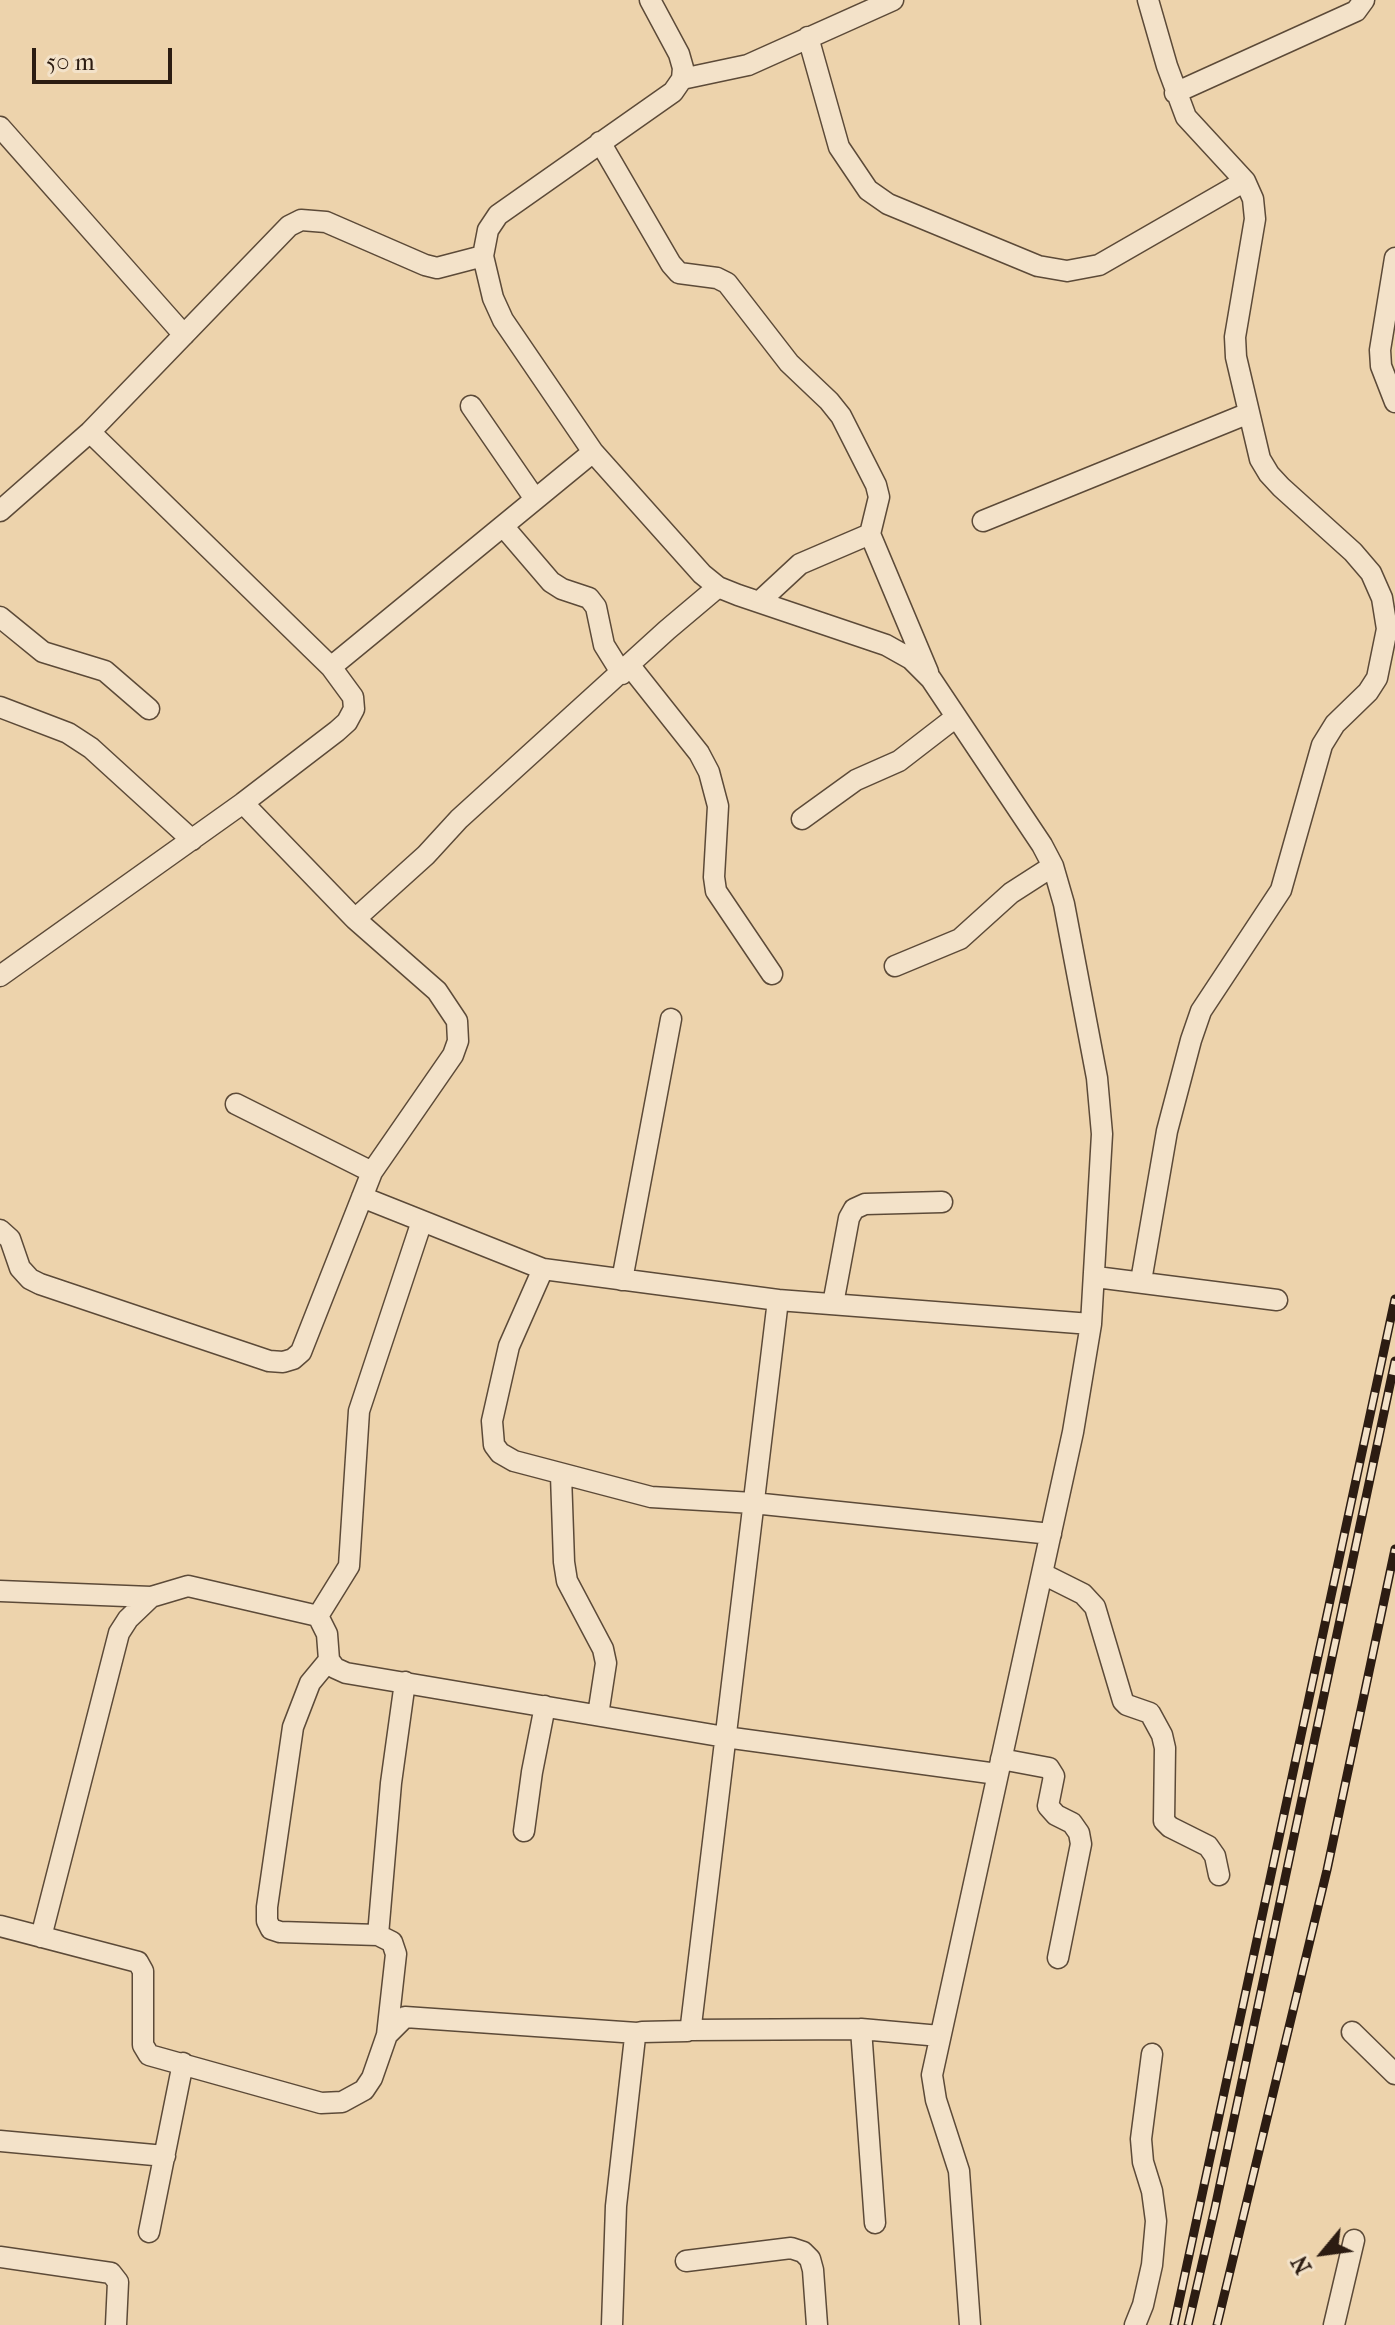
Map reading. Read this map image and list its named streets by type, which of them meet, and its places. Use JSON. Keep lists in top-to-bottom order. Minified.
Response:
{"scale_bar":"50 m","north":"bottom left"}
